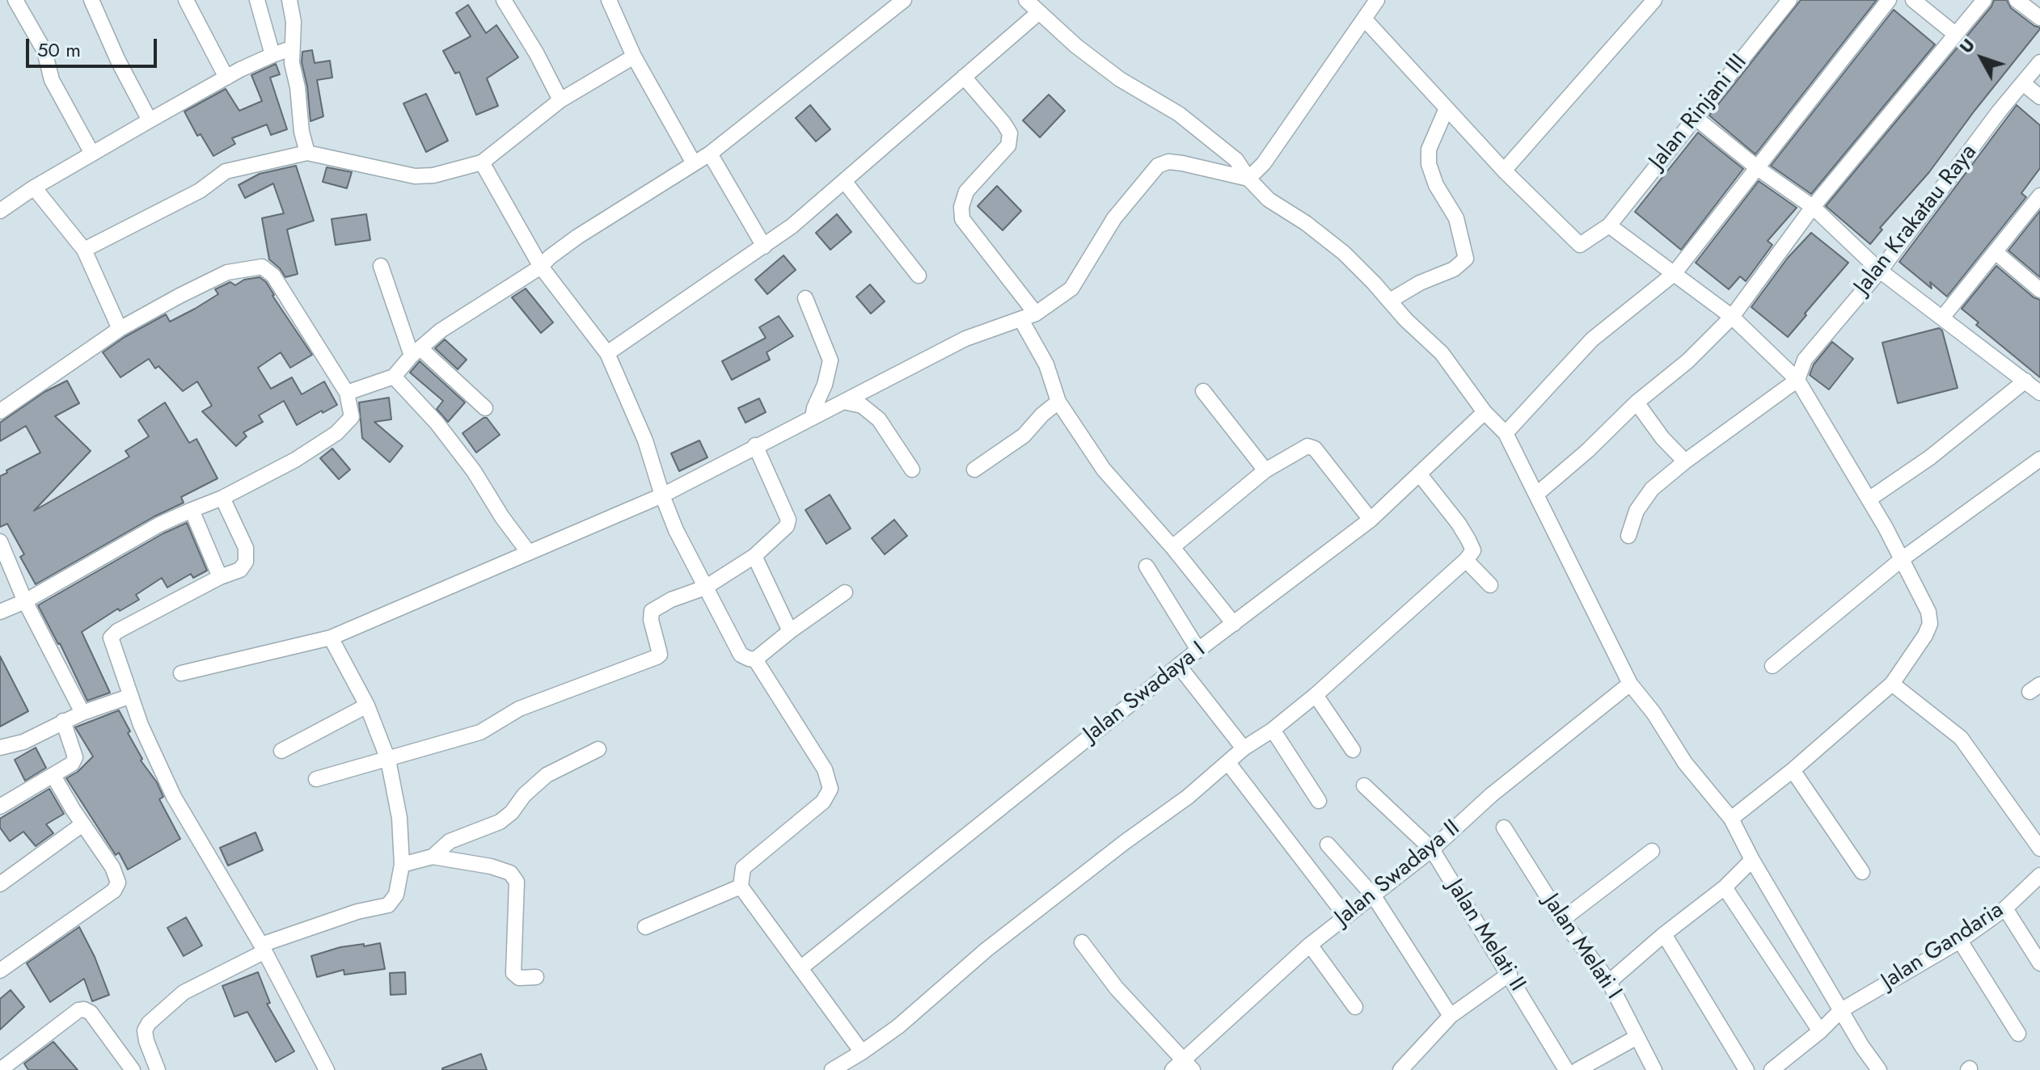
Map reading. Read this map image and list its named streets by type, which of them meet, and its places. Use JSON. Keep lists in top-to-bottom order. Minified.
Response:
{"streets":{"street":["Jalan Rinjani III","Jalan Krakatau Raya","Jalan Swadaya I","Jalan Swadaya II","Jalan Melati II","Jalan Gandaria","Jalan Melati I"]},"crossings":[["Jalan Swadaya II","Jalan Melati II"]],"scale_bar":"50 m","north":"top left"}
